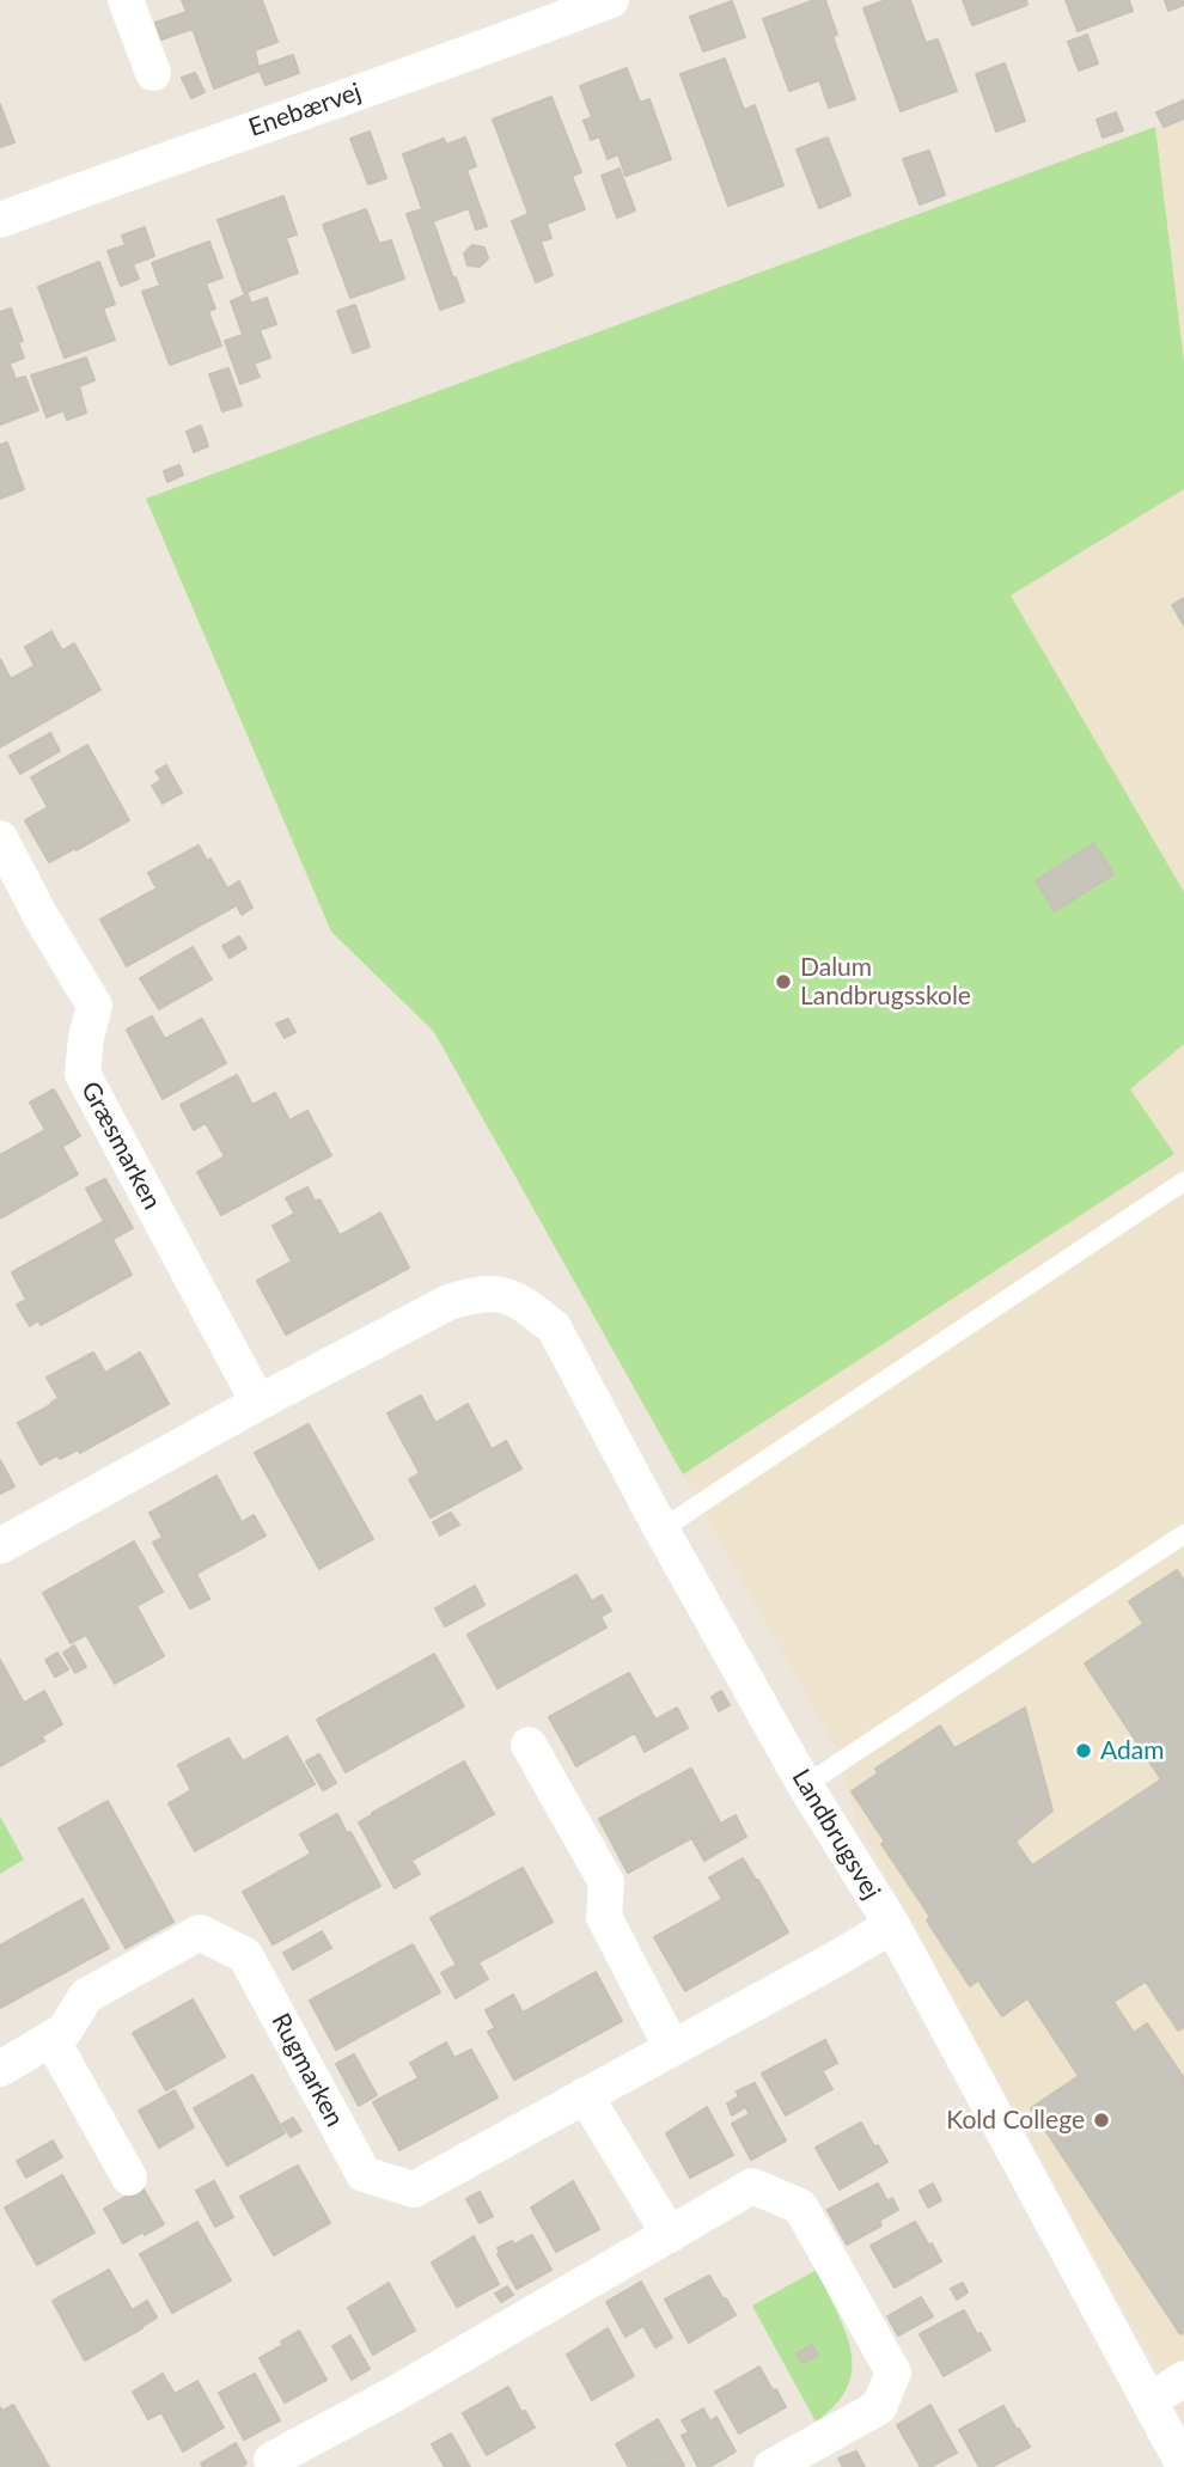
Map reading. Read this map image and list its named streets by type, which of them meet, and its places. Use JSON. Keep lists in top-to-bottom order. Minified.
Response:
{"streets":{"street":["Enebærvej","Græsmarken","Landbrugsvej","Rugmarken"]},"crossings":[["Græsmarken","Landbrugsvej"],["Landbrugsvej","Rugmarken"]],"places":["Dalum Landbrugsskole","Adam","Kold College"]}
